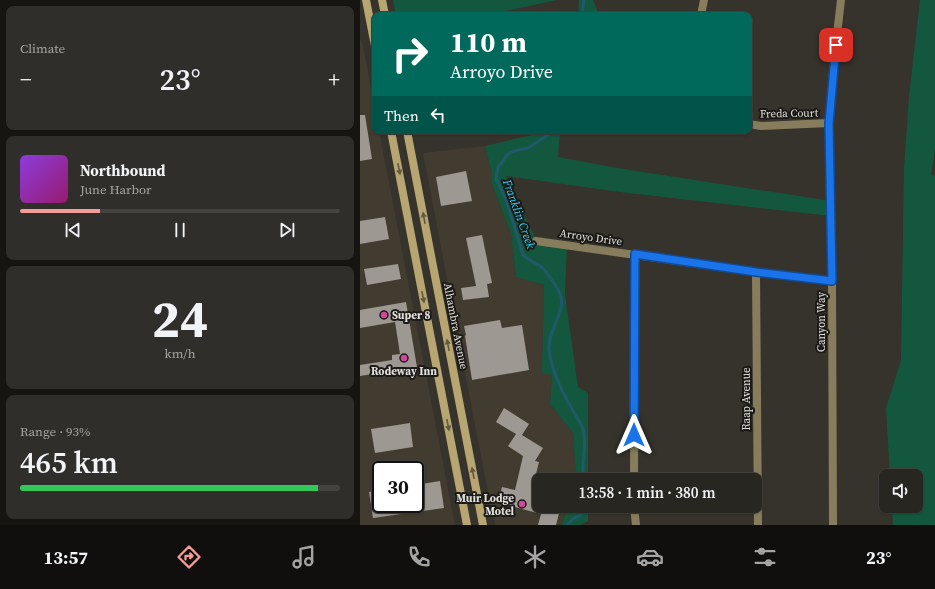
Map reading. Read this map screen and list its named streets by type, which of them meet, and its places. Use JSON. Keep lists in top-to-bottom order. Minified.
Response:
{"streets":{"main road":["Alhambra Avenue"],"street":["Freda Court","Arroyo Drive","Canyon Way","Raap Avenue"]},"crossings":[["Freda Court","Canyon Way"],["Arroyo Drive","Canyon Way"],["Arroyo Drive","Raap Avenue"]],"water":["Franklin Creek"],"places":["Super 8","Rodeway Inn","Muir Lodge Motel"],"page":{"tile":["Climate",["24","km/h"],["Range · 93%","465 km"]],"turn":["110 m","Arroyo Drive"],"heat":["−","23°","+"],"then":"Then","song":["Northbound","June Harbor"],"limit":"30","trip":"13:58 · 1 min · 380 m","tabs":["13:57","23°"]}}
